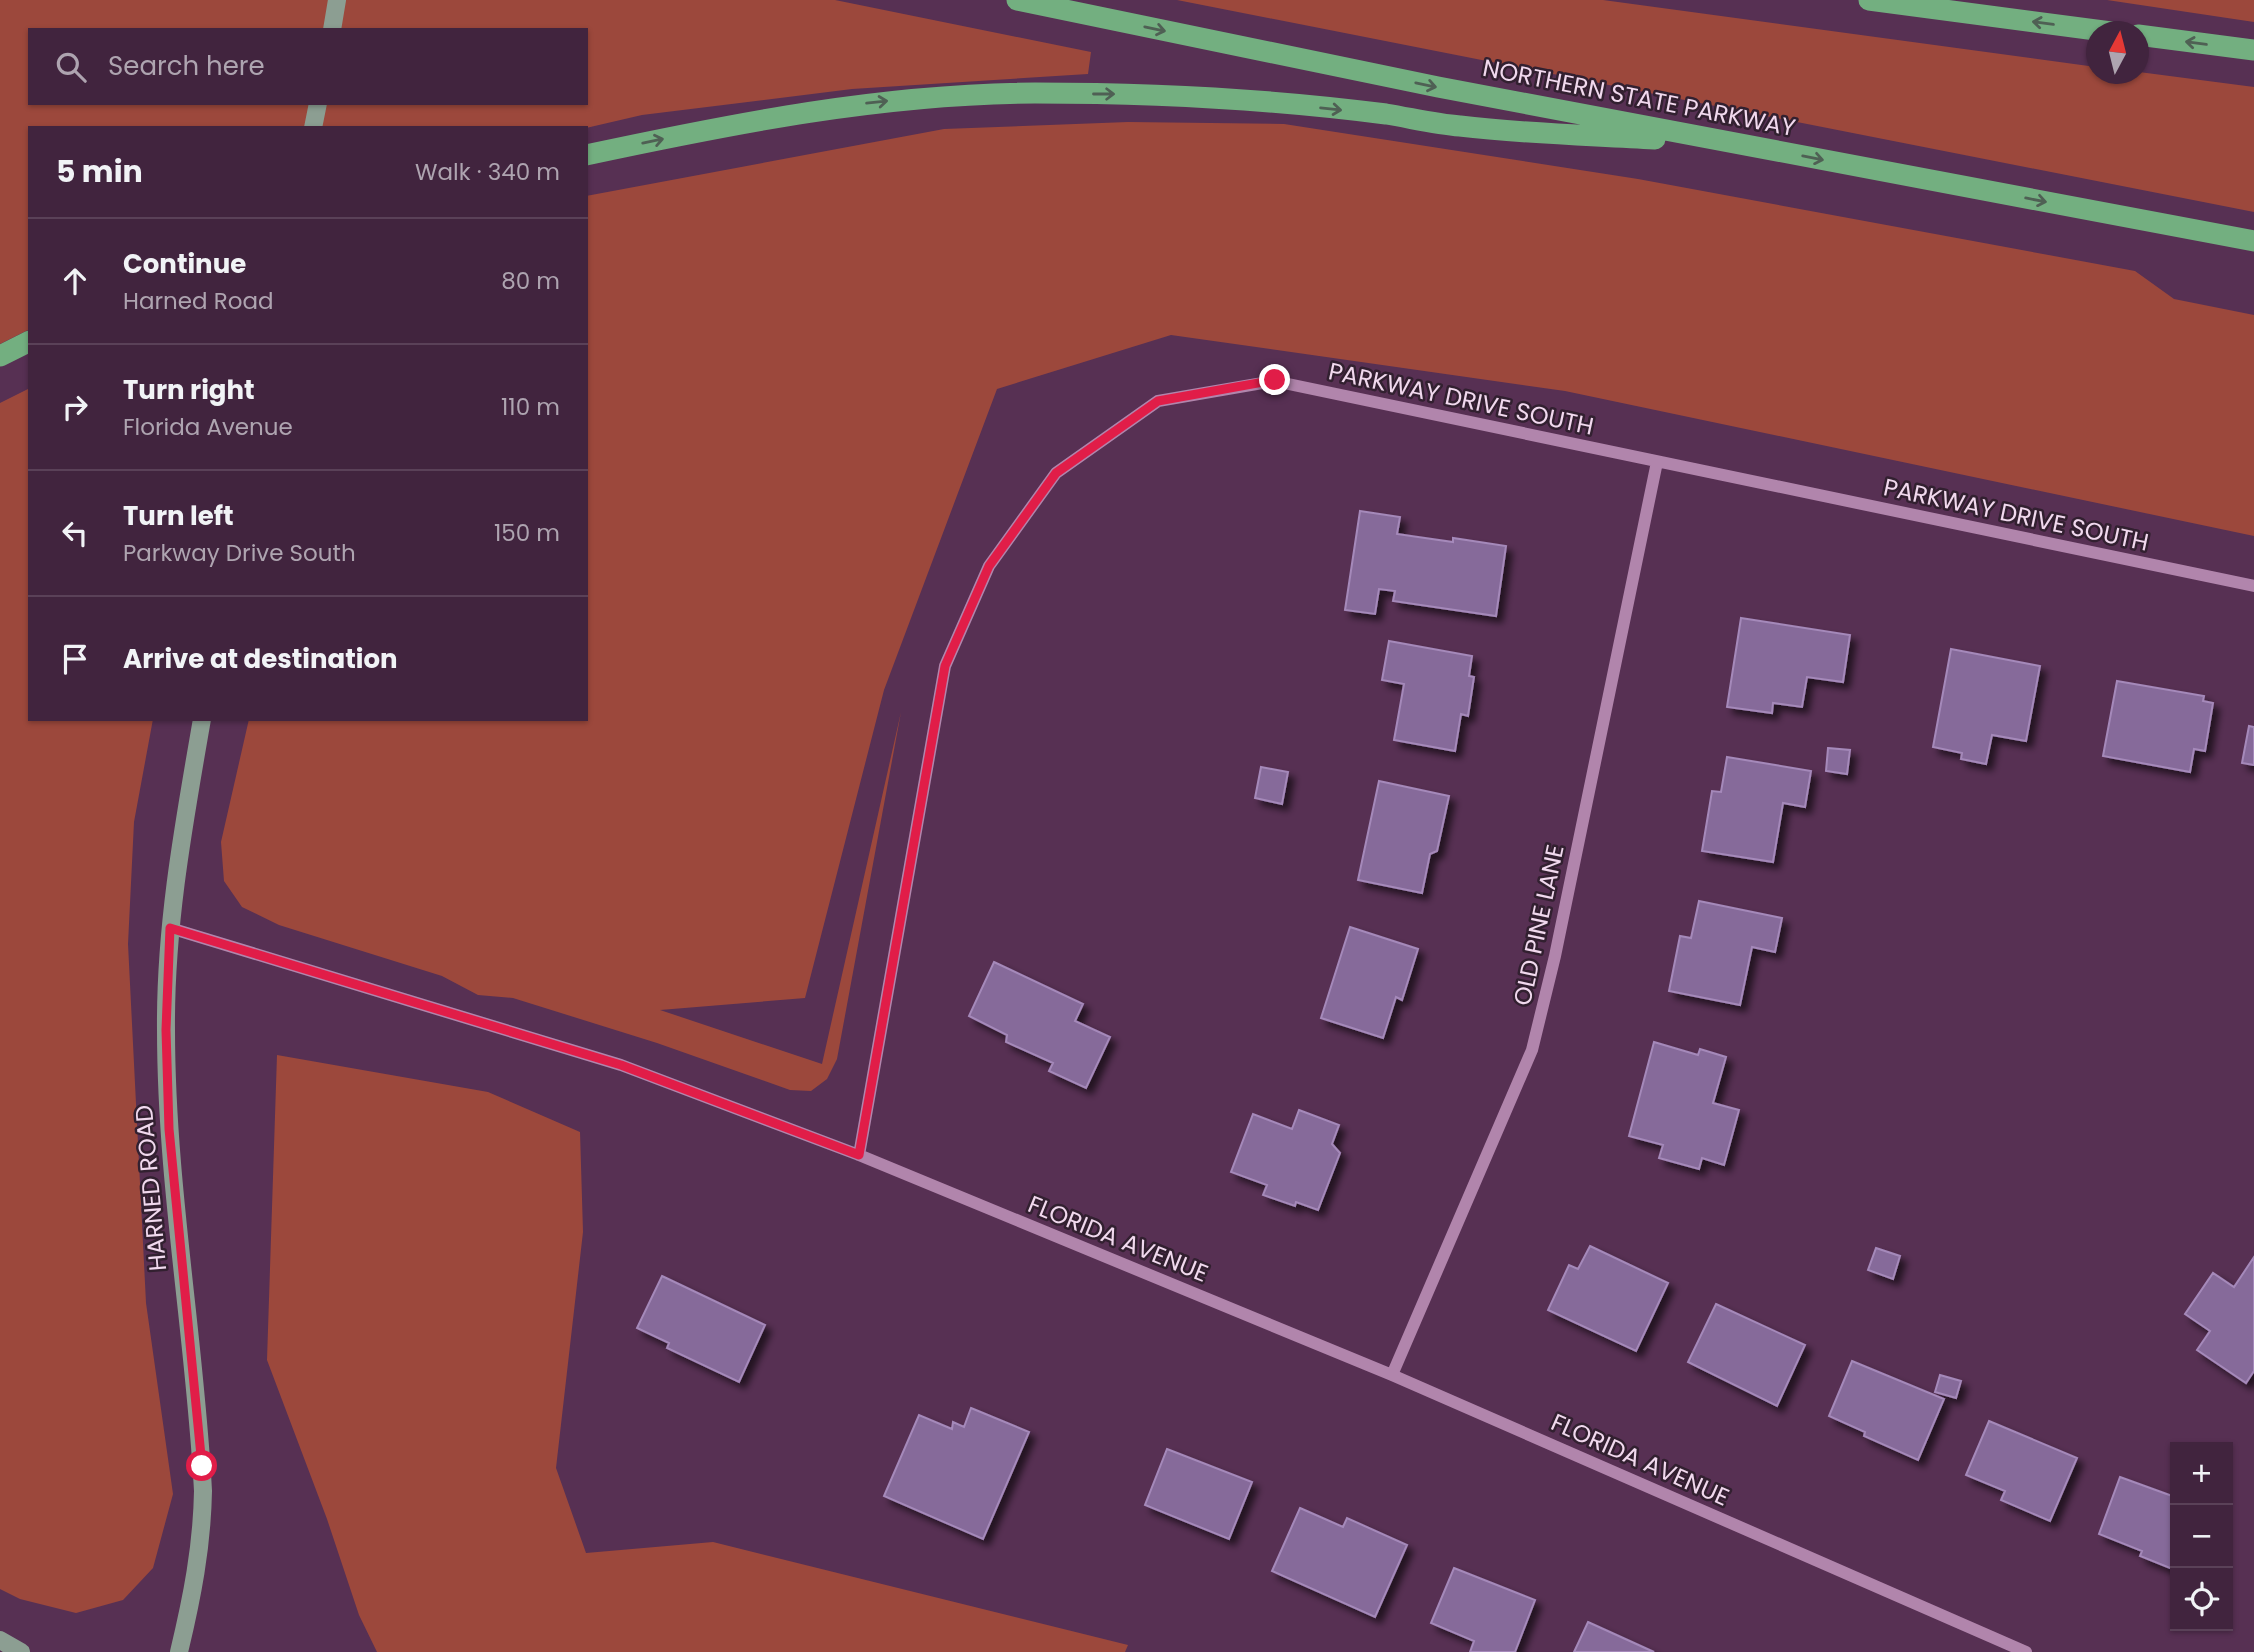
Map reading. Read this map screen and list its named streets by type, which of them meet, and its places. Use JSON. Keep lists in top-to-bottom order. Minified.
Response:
{"streets":{"highway":["NORTHERN STATE PARKWAY"],"main road":["HARNED ROAD"],"street":["PARKWAY DRIVE SOUTH","OLD PINE LANE","FLORIDA AVENUE"]},"crossings":[["PARKWAY DRIVE SOUTH","OLD PINE LANE"],["PARKWAY DRIVE SOUTH","FLORIDA AVENUE"],["OLD PINE LANE","FLORIDA AVENUE"],["HARNED ROAD","FLORIDA AVENUE"]],"north":"top","page":{"search":"Search here","heading":["5 min","Walk · 340 m"],"list":[["Continue","Harned Road","80 m"],["Turn right","Florida Avenue","110 m"],["Turn left","Parkway Drive South","150 m"],"Arrive at destination"],"map_buttons":["+","−"]}}
